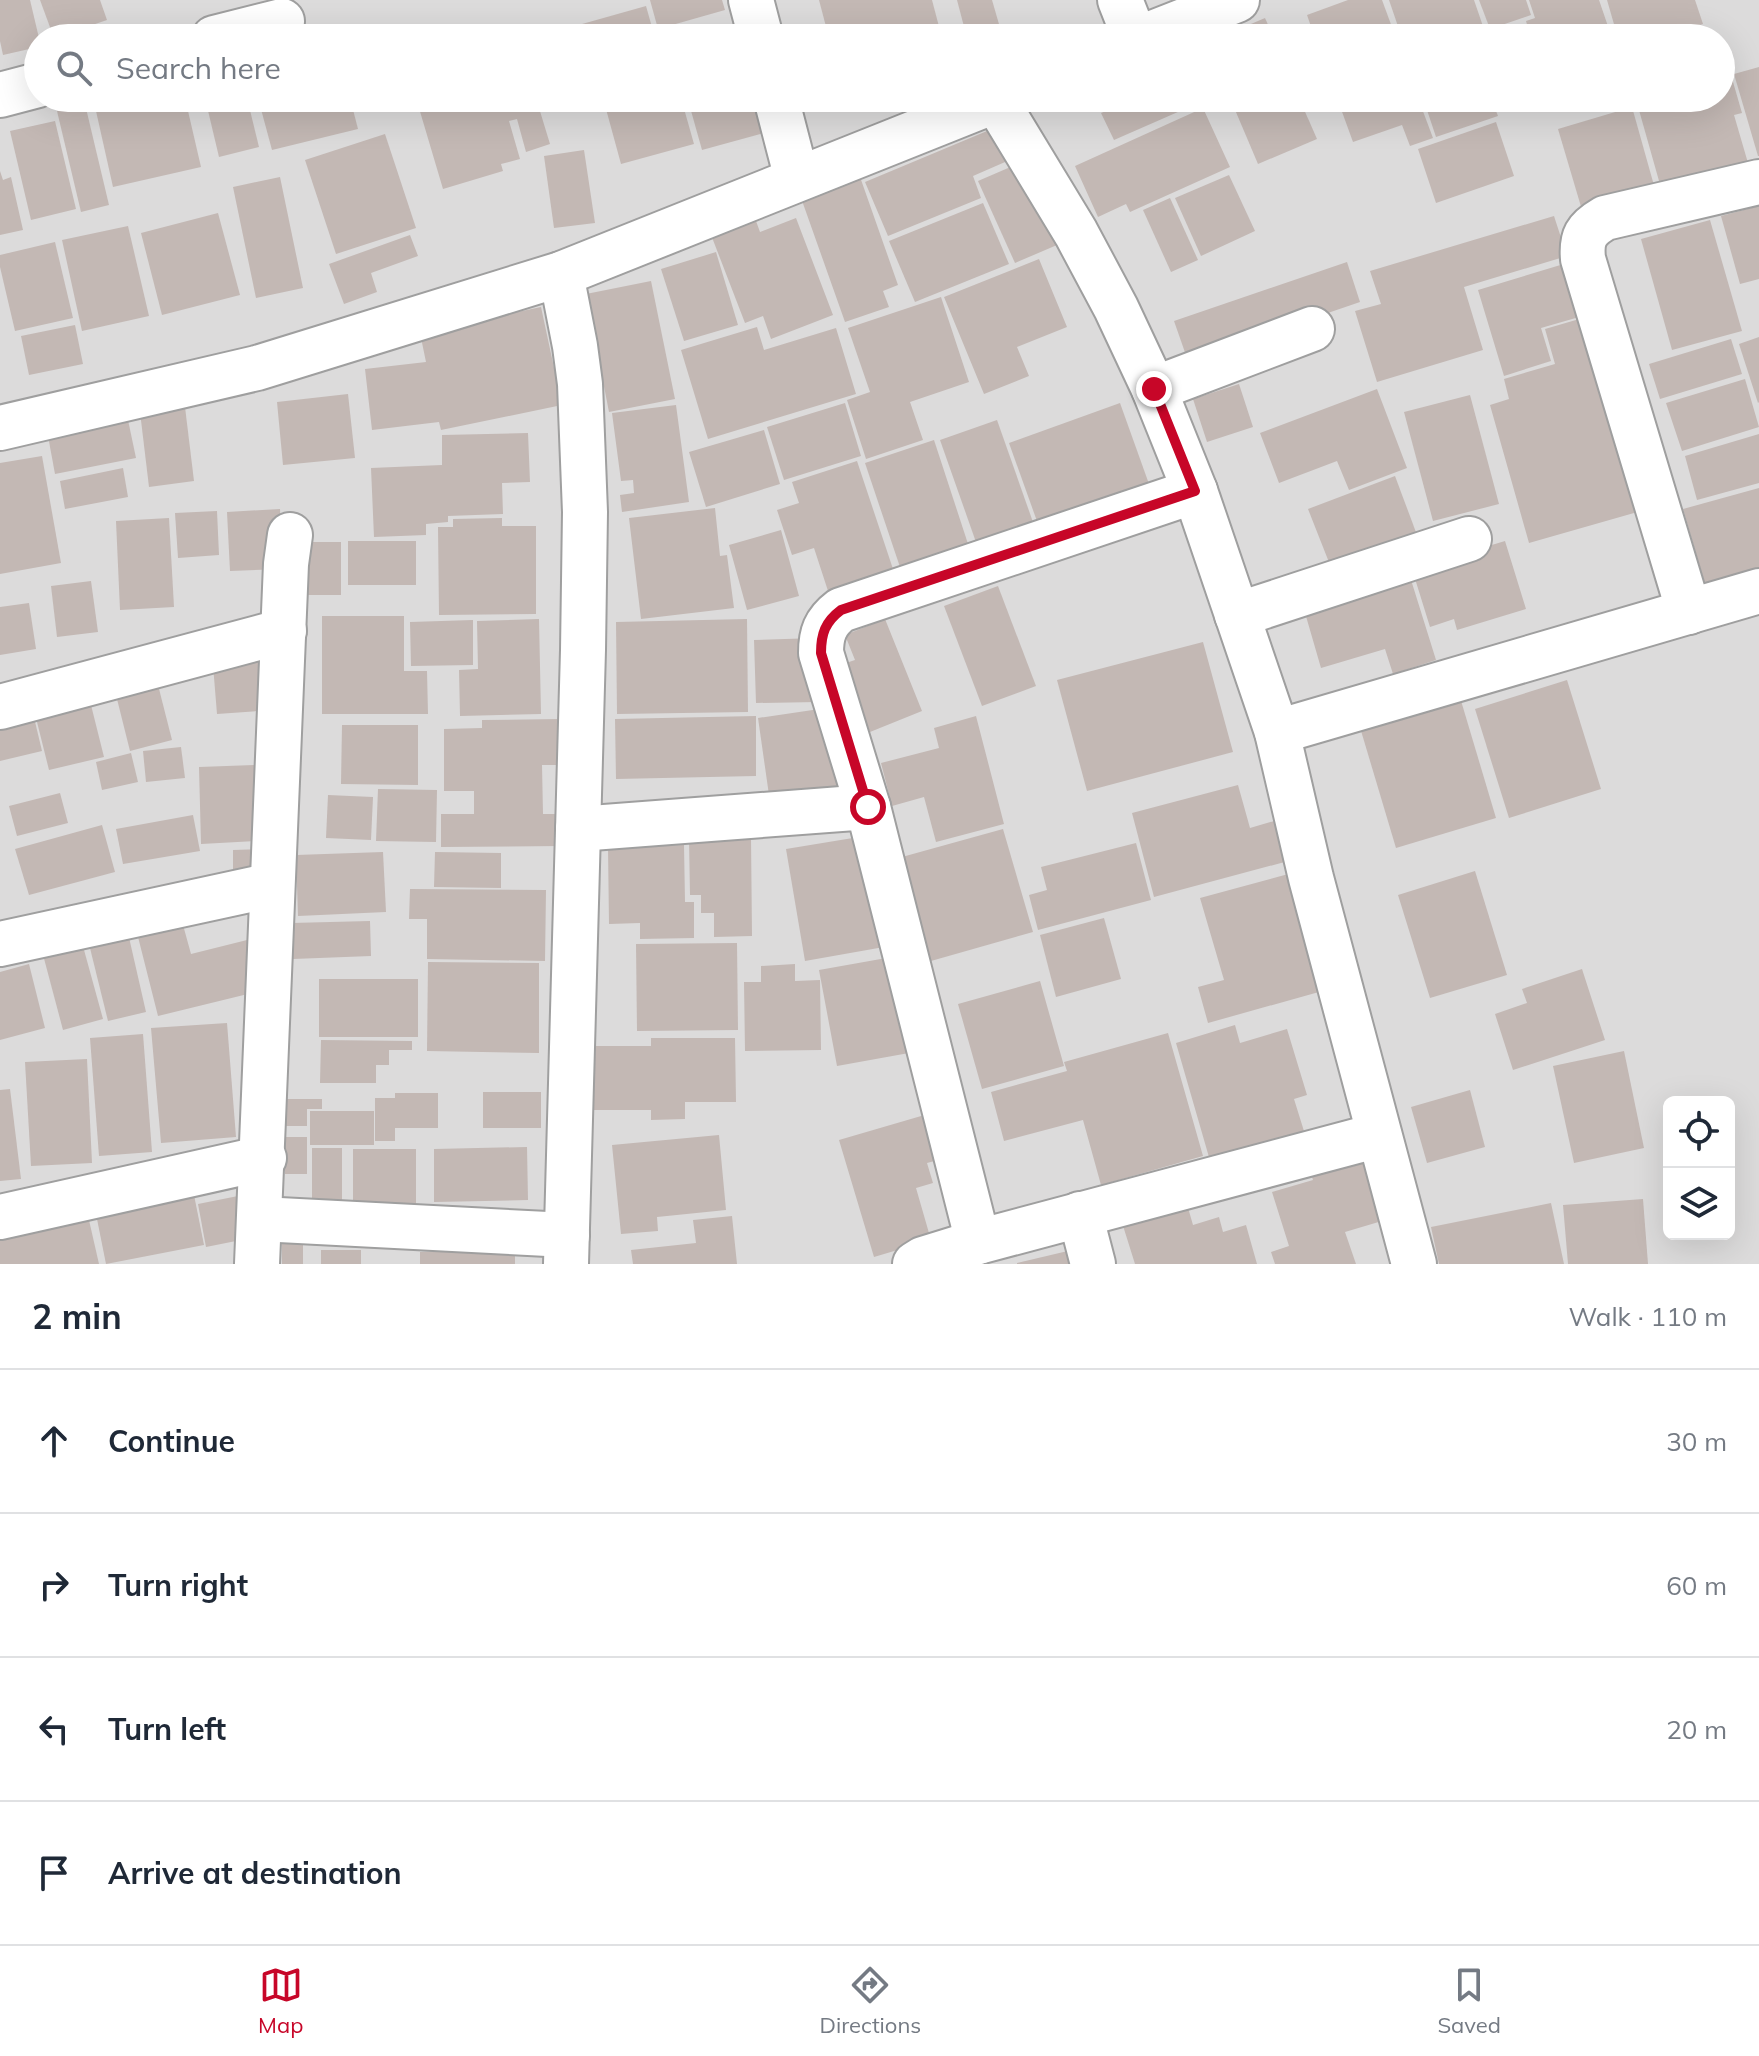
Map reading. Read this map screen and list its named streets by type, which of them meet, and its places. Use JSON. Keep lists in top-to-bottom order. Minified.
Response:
{"page":{"search":"Search here","heading":["2 min","Walk · 110 m"],"list":[["Continue","30 m"],["Turn right","60 m"],["Turn left","20 m"],"Arrive at destination"],"nav":["Map","Directions","Saved"]}}
